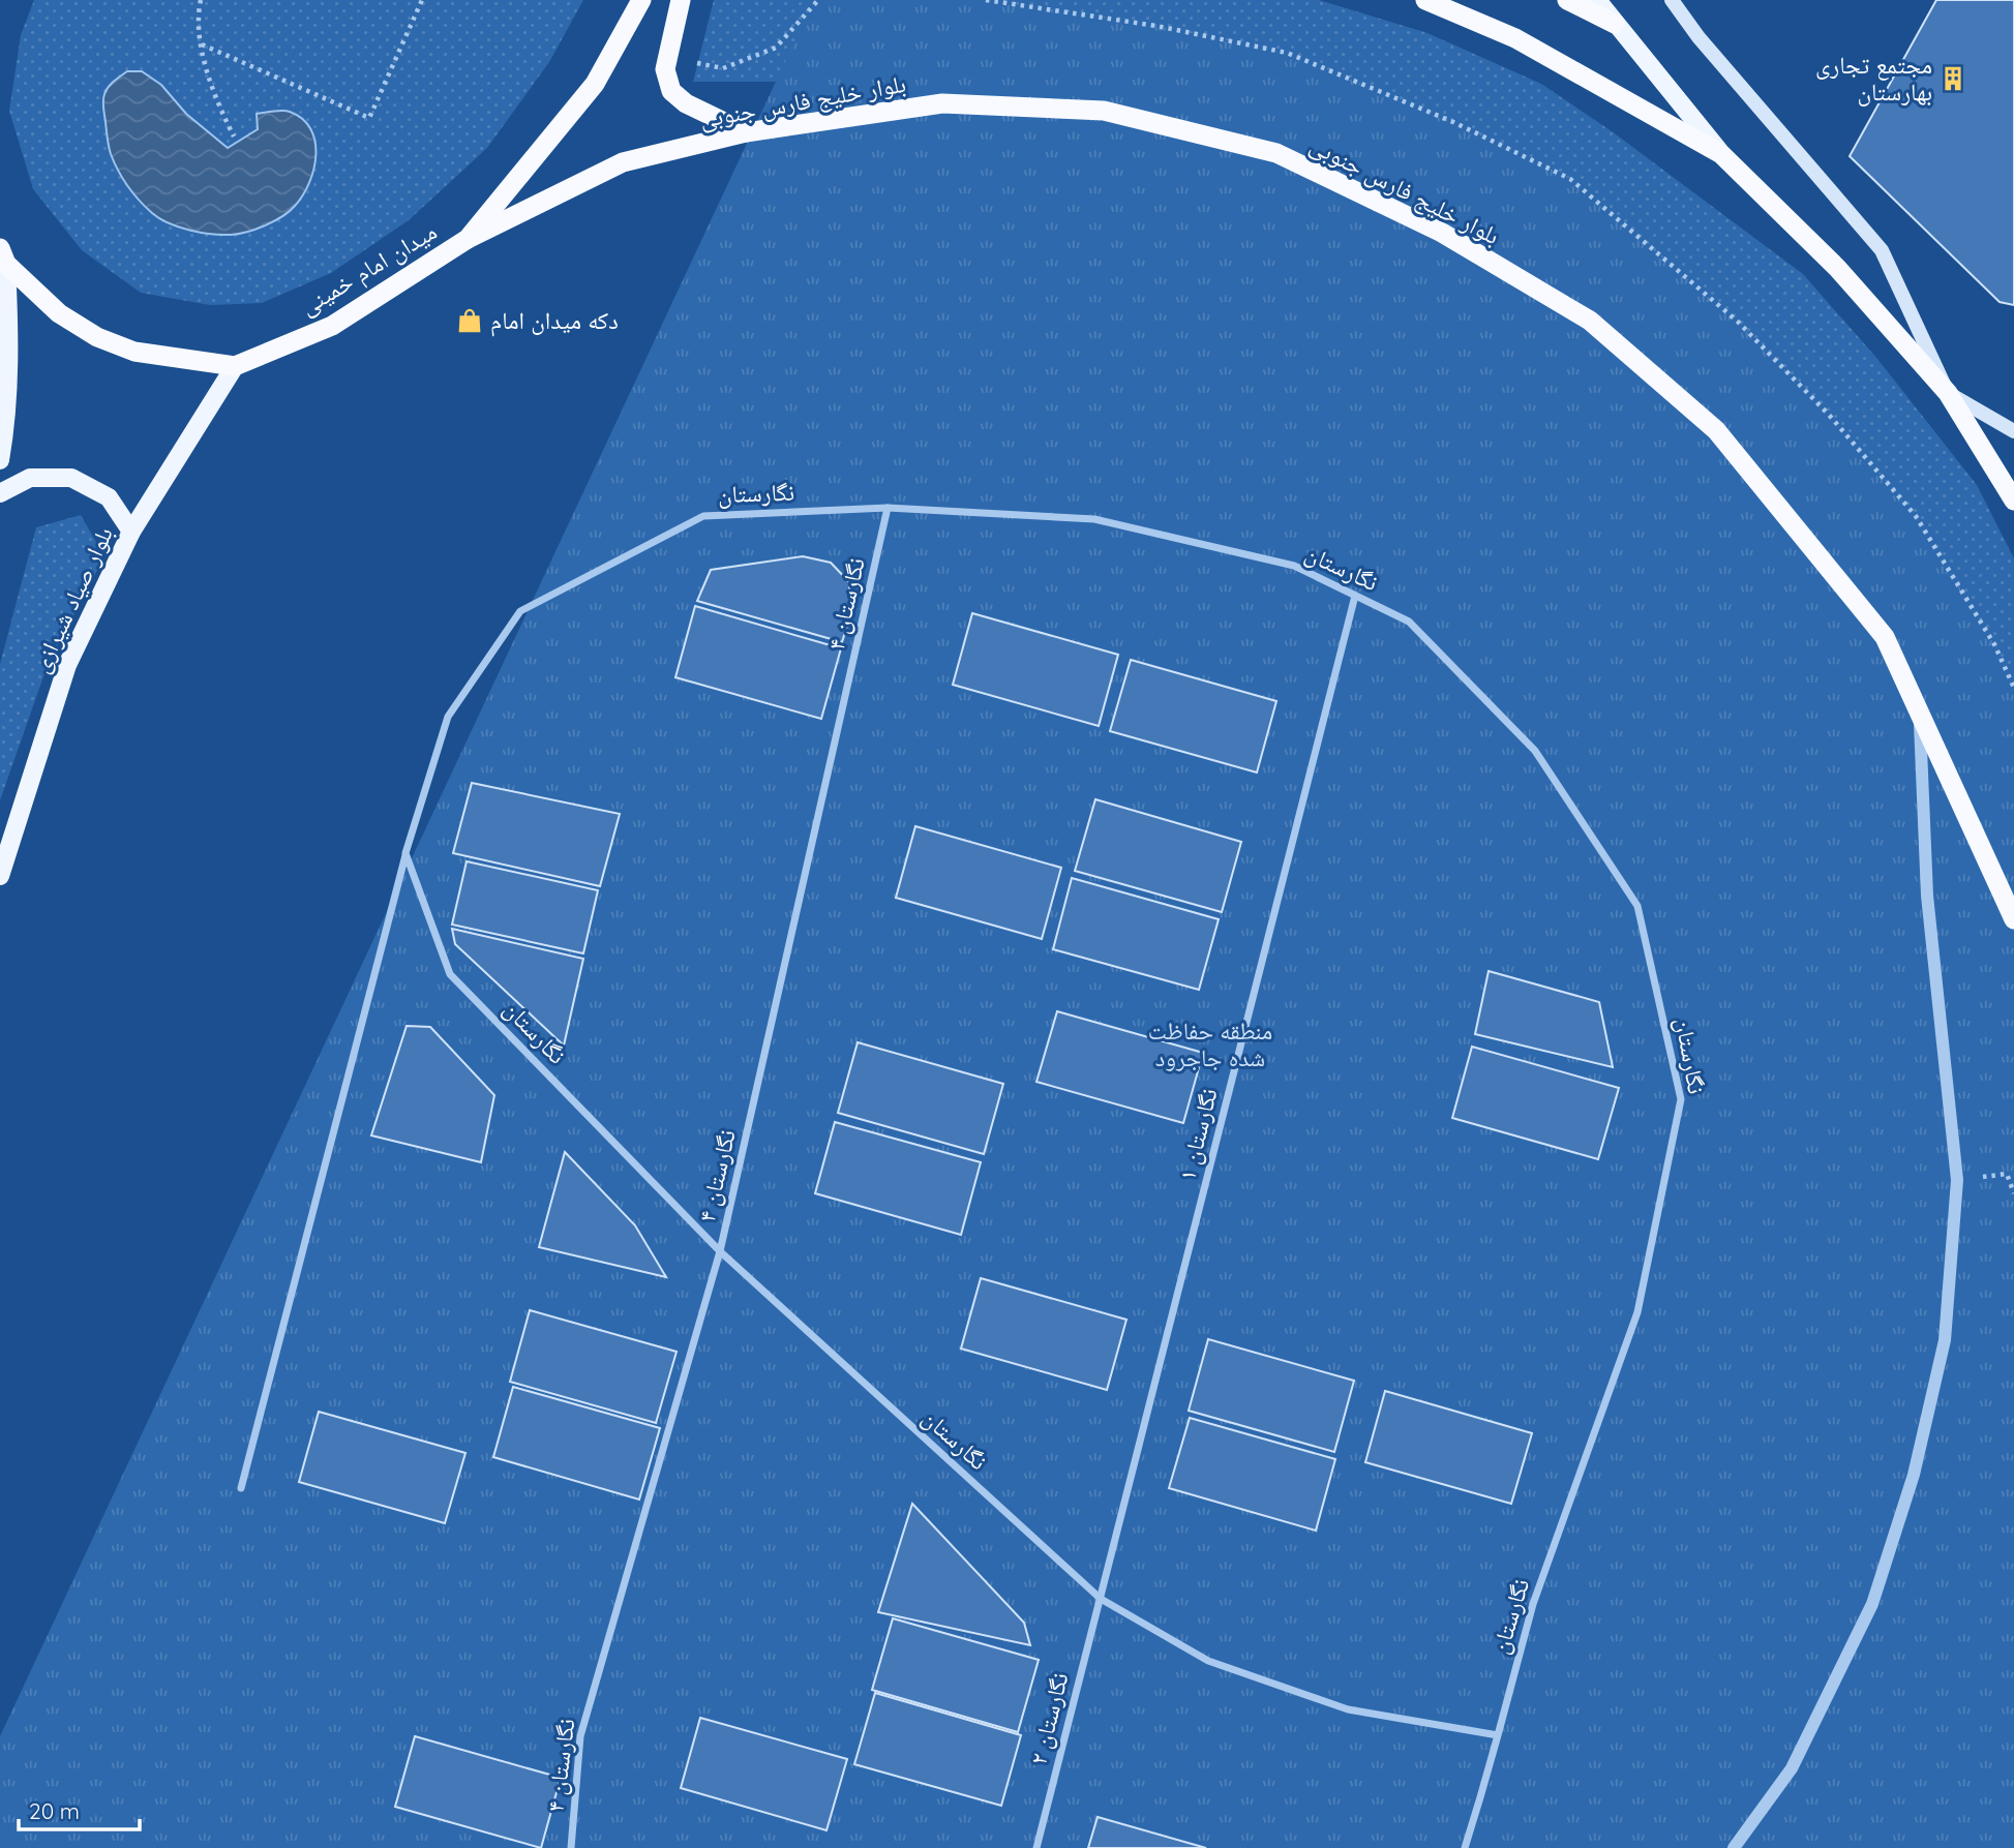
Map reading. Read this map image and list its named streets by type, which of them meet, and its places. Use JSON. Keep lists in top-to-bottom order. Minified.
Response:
{"streets":{"highway":["بلوار خلیج فارس جنوبی","میدان امام خمینی"],"main road":["بلوار صیاد شیرازی"],"street":["نگارستان","نگارستان ۴","نگارستان ۱","نگارستان ۲"]},"crossings":[["بلوار خلیج فارس جنوبی","میدان امام خمینی"],["میدان امام خمینی","بلوار صیاد شیرازی"],["نگارستان","نگارستان ۴"],["نگارستان","نگارستان ۱"],["نگارستان","نگارستان ۲"],["نگارستان ۱","نگارستان ۲"]],"parks":["منطقه حفاظت شده جاجرود"],"places":{"building":["مجتمع تجاری بهارستان"],"shop":["دکه میدان امام"]},"scale_bar":"20 m"}
